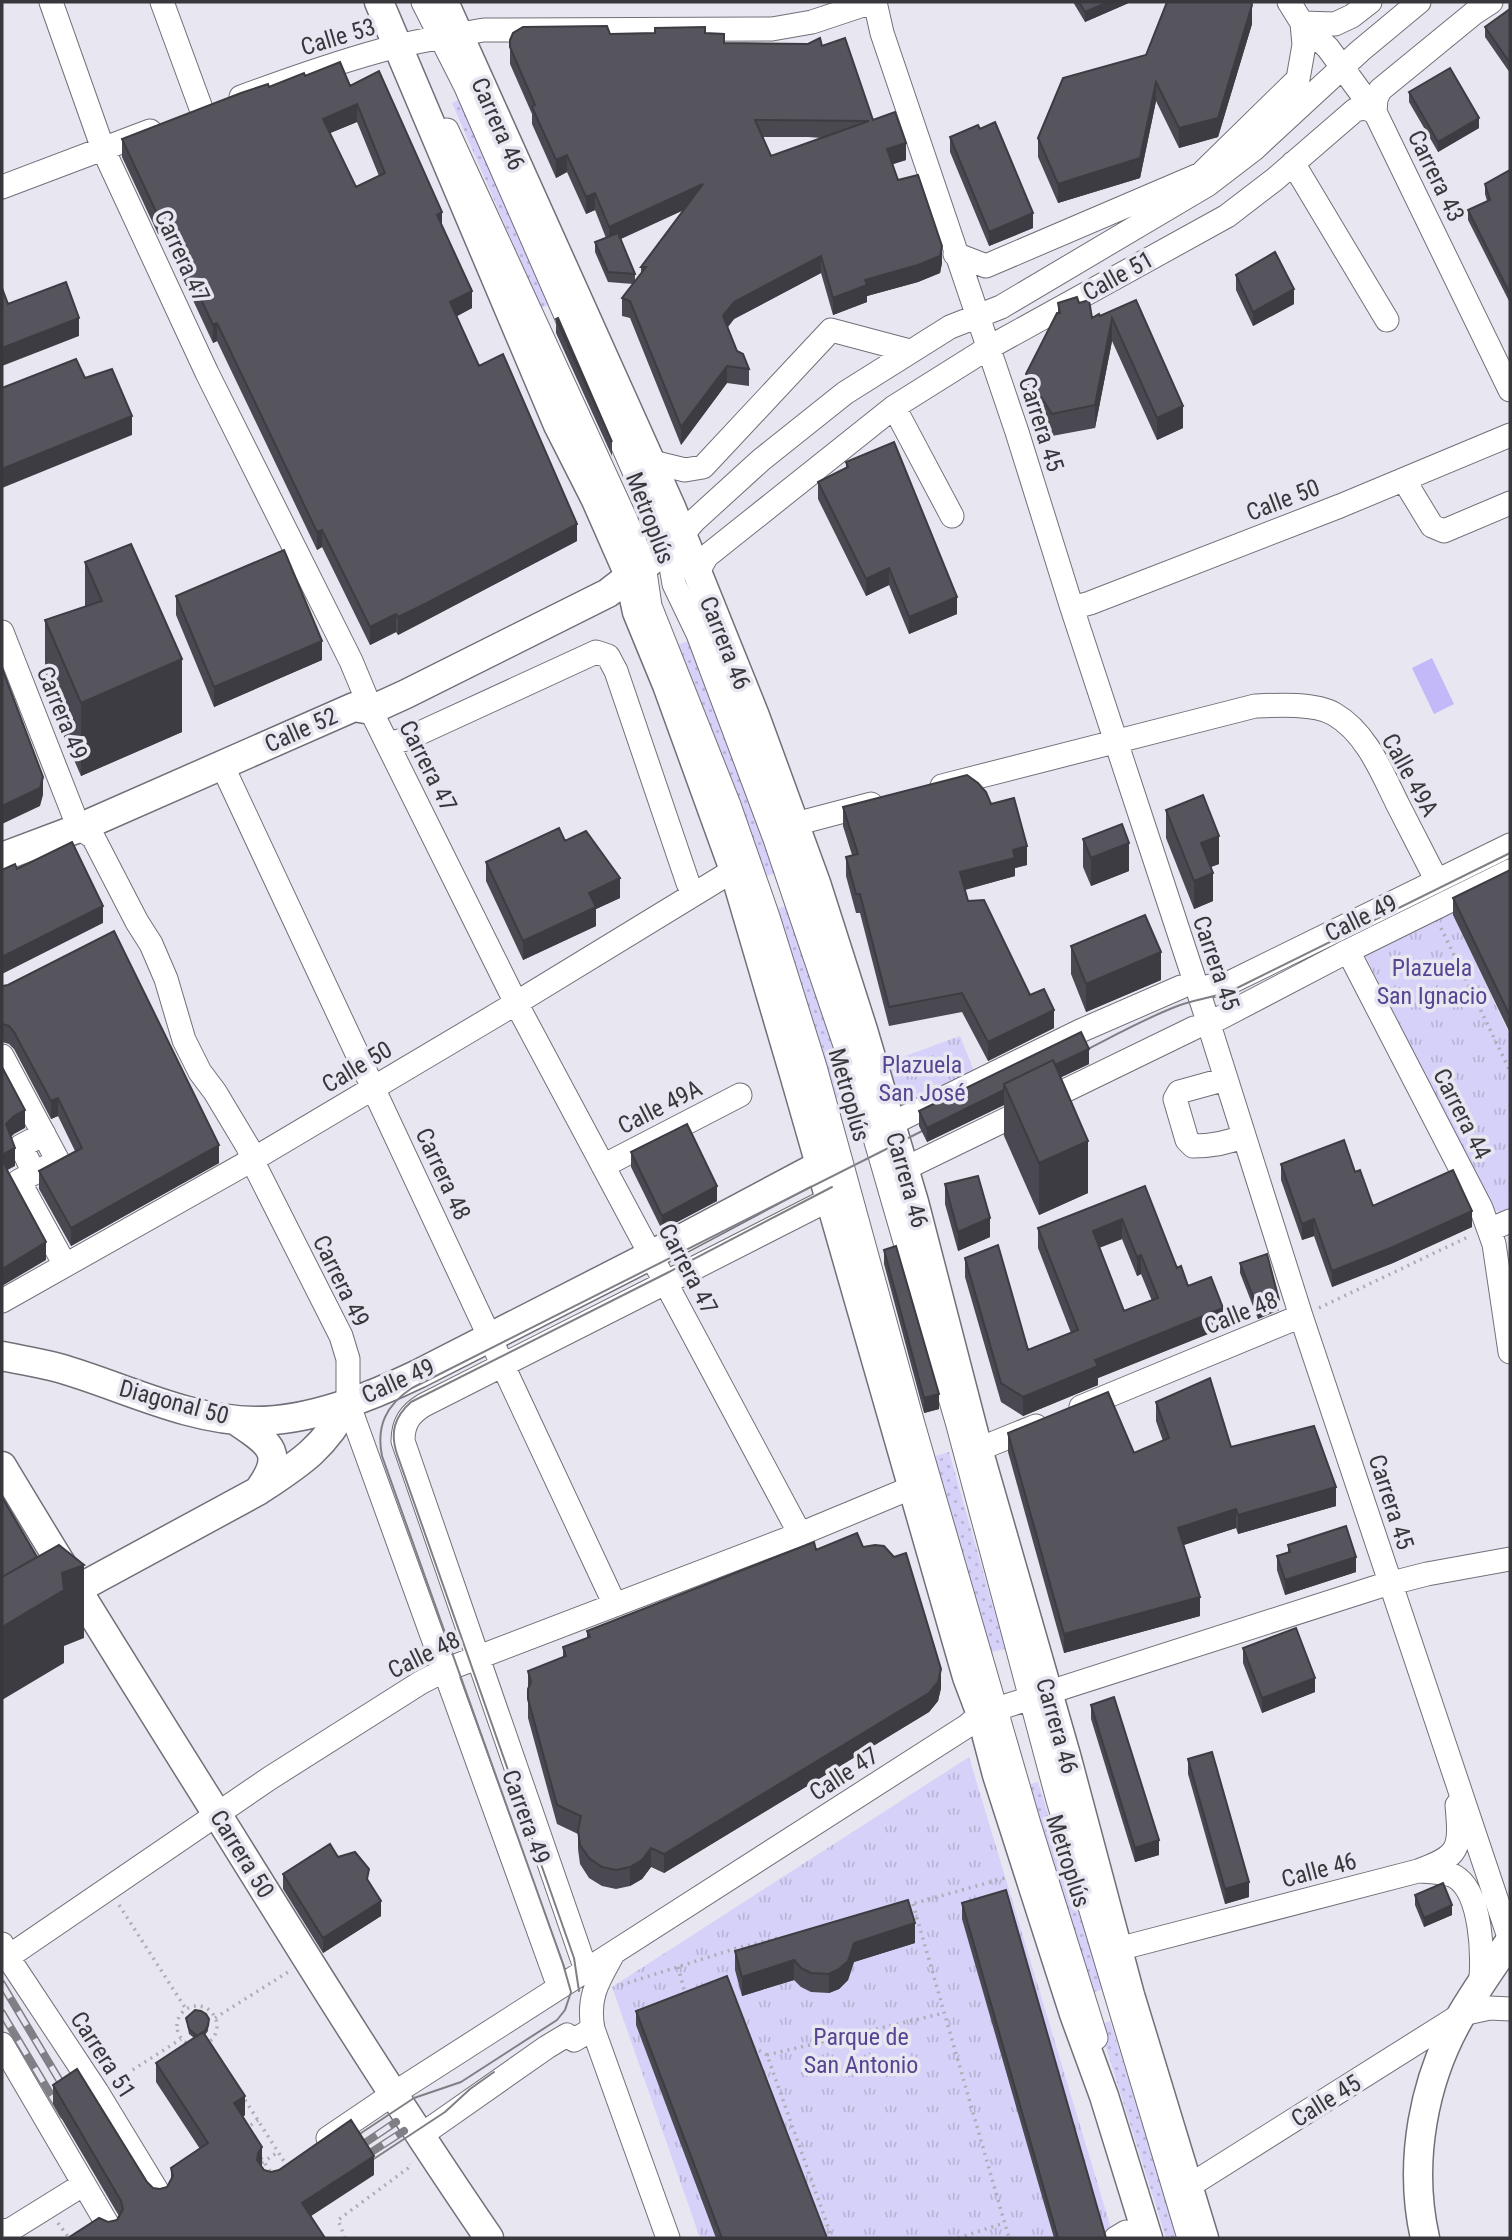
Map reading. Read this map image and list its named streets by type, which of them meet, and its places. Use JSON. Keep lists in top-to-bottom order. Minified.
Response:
{"streets":{"main road":["Carrera 46","Calle 51","Calle 52","Calle 49","Diagonal 50","Carrera 50","Calle 45"],"street":["Calle 53","Carrera 43","Carrera 47","Carrera 45","Calle 50","Metroplús","Carrera 49","Calle 49A","Carrera 44","Carrera 48","Calle 48","Calle 47","Calle 46","Carrera 51"]},"crossings":[["Calle 53","Carrera 46"],["Calle 53","Carrera 47"],["Calle 53","Carrera 45"],["Calle 53","Metroplús"],["Carrera 46","Calle 51"],["Carrera 46","Metroplús"],["Carrera 46","Calle 47"],["Carrera 46","Calle 46"],["Carrera 46","Calle 45"],["Carrera 43","Calle 51"],["Carrera 47","Calle 50"],["Carrera 47","Calle 52"],["Carrera 47","Calle 49A"],["Carrera 47","Calle 49"],["Carrera 47","Calle 48"],["Calle 51","Carrera 45"],["Calle 51","Metroplús"],["Calle 51","Calle 52"],["Carrera 45","Calle 50"],["Carrera 45","Calle 49A"],["Carrera 45","Calle 48"],["Carrera 45","Calle 47"],["Carrera 45","Calle 46"],["Carrera 45","Calle 45"],["Calle 50","Carrera 49"],["Calle 50","Carrera 48"],["Metroplús","Calle 52"],["Metroplús","Calle 47"],["Carrera 49","Calle 52"],["Carrera 49","Calle 49"],["Carrera 49","Calle 48"],["Carrera 49","Diagonal 50"],["Carrera 49","Calle 47"],["Calle 52","Carrera 48"],["Calle 49A","Calle 49"],["Calle 49","Carrera 44"],["Calle 49","Carrera 48"],["Calle 49","Diagonal 50"],["Calle 49","Carrera 50"],["Carrera 44","Calle 48"],["Carrera 48","Calle 48"],["Calle 48","Carrera 50"],["Calle 48","Carrera 51"],["Calle 47","Carrera 50"]],"parks":["Plazuela San Ignacio","Plazuela San José","Parque de San Antonio"]}
